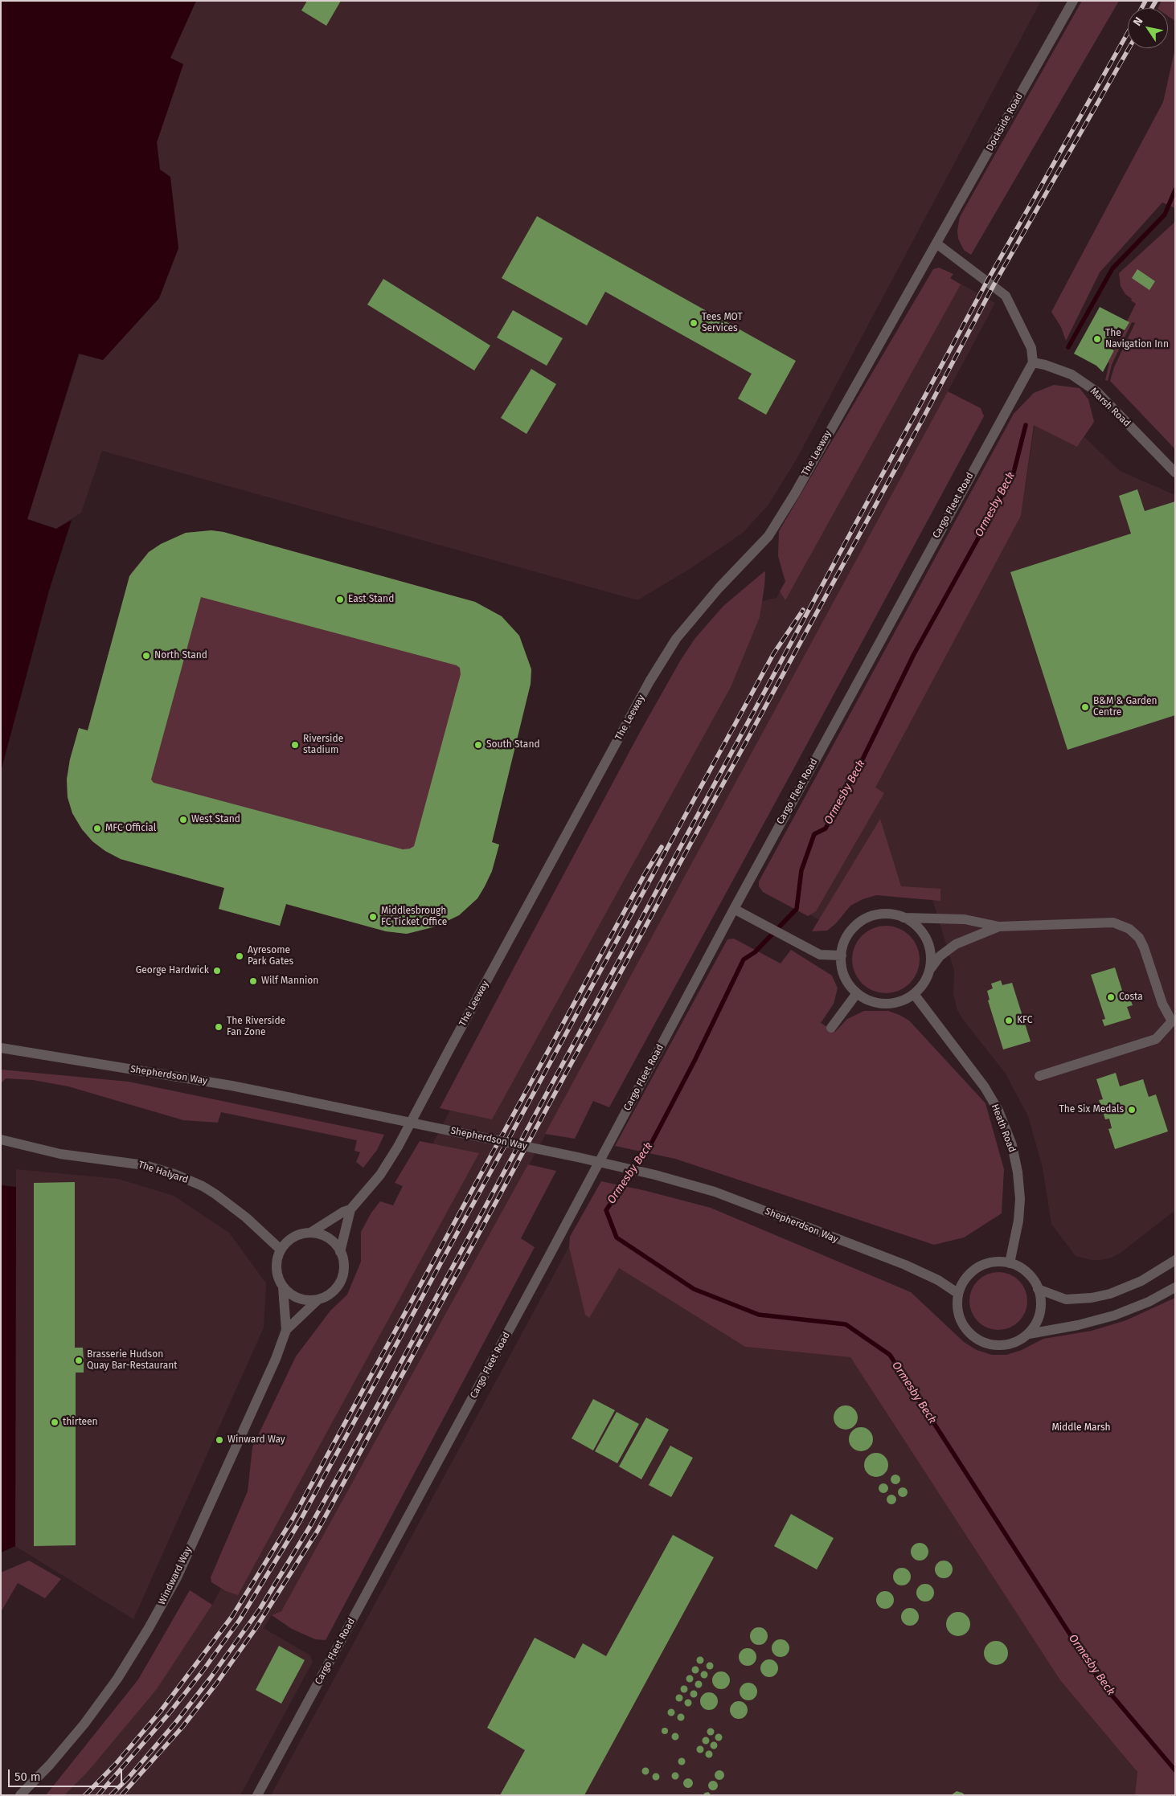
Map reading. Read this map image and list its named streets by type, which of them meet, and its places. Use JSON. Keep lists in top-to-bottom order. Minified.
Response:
{"streets":{"street":["Dockside Road","Marsh Road","The Leeway","Cargo Fleet Road","Shepherdson Way","Heath Road","The Halyard","Windward Way"]},"crossings":[["Dockside Road","The Leeway"],["Marsh Road","Cargo Fleet Road"],["The Leeway","The Halyard"],["The Leeway","Windward Way"],["Shepherdson Way","Heath Road"],["The Halyard","Windward Way"]],"water":["Ormesby Beck"],"parks":["Middle Marsh"],"places":["Tees MOT Services","The Navigation Inn","East Stand","North Stand","B&M & Garden Centre","Riverside stadium","South Stand","West Stand","MFC Official","Middlesbrough FC Ticket Office","Ayresome Park Gates","George Hardwick","Wilf Mannion","Costa","KFC","The Riverside Fan Zone","The Six Medals","Brasserie Hudson Quay Bar-Restaurant","thirteen","Winward Way"],"scale_bar":"50 m","north":"top left"}
